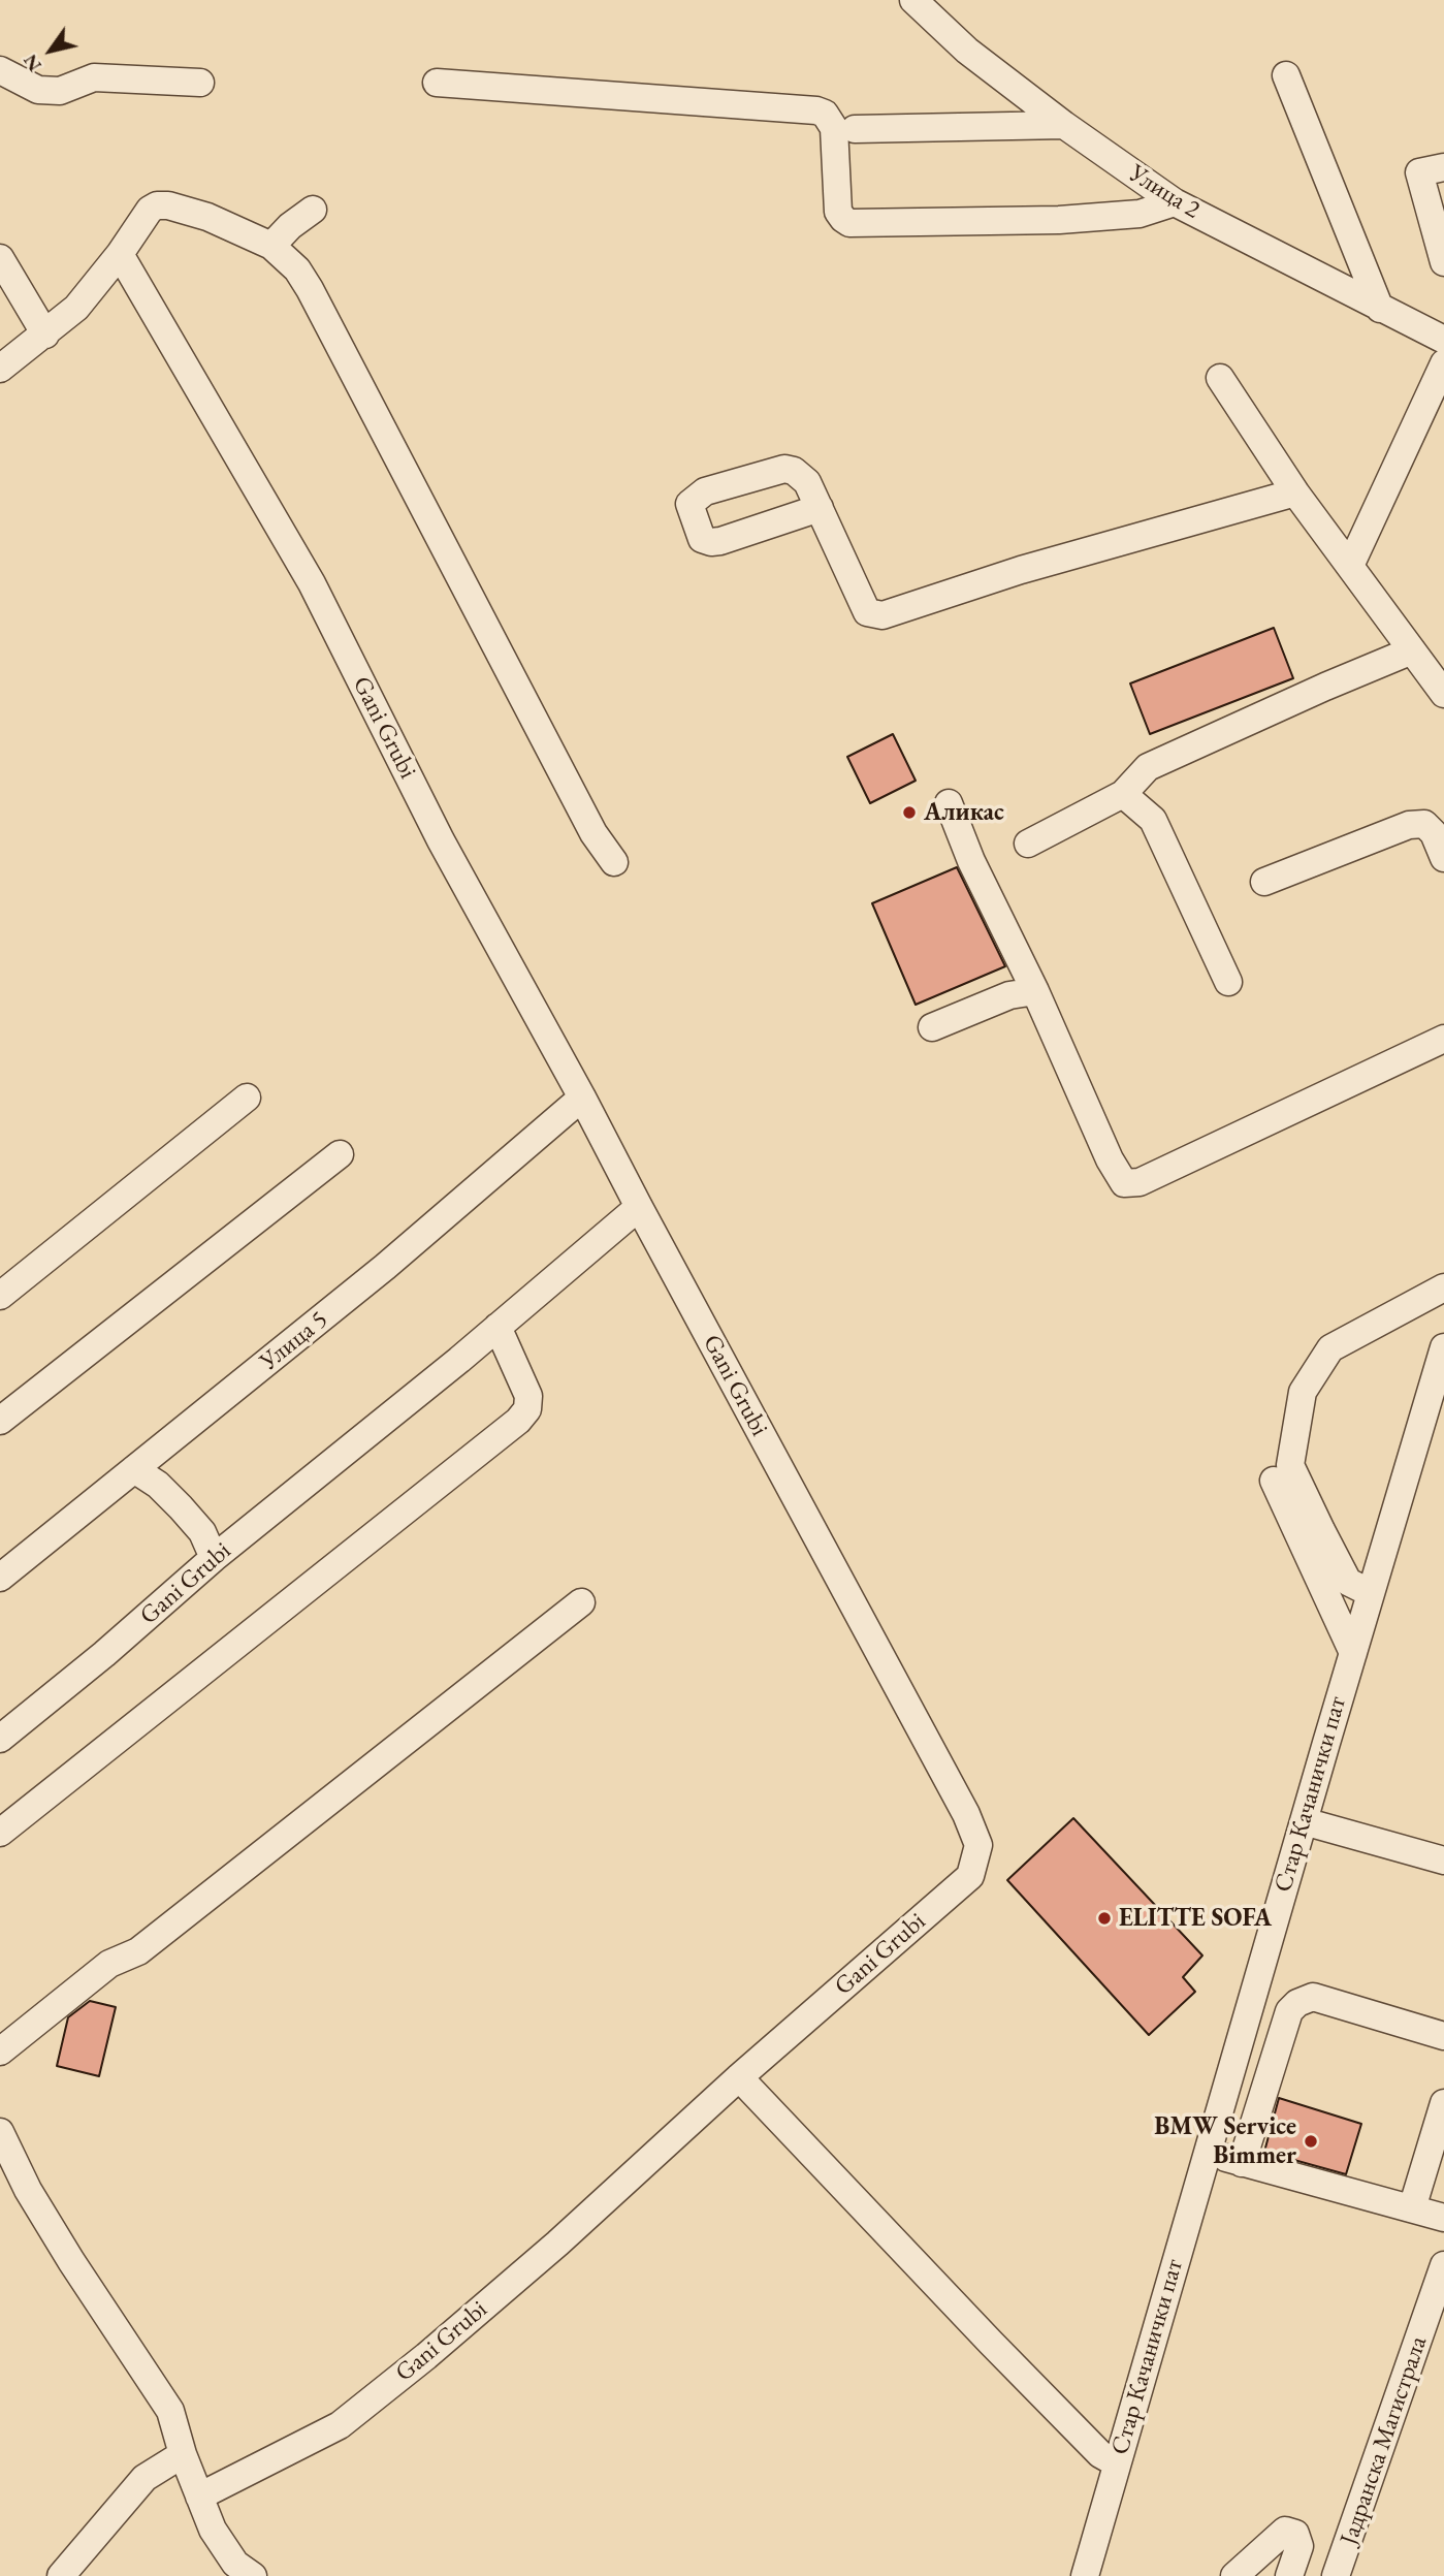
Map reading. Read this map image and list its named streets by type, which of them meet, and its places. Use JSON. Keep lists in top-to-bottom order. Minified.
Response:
{"streets":{"street":["Улица 2","Gani Grubi","Улица 5","Стар Качанички пат","Јадранска Магистрала"]},"crossings":[["Gani Grubi","Улица 5"]],"places":["Аликас","ELITTE SOFA","BMW Service Bimmer"],"north":"bottom left"}
